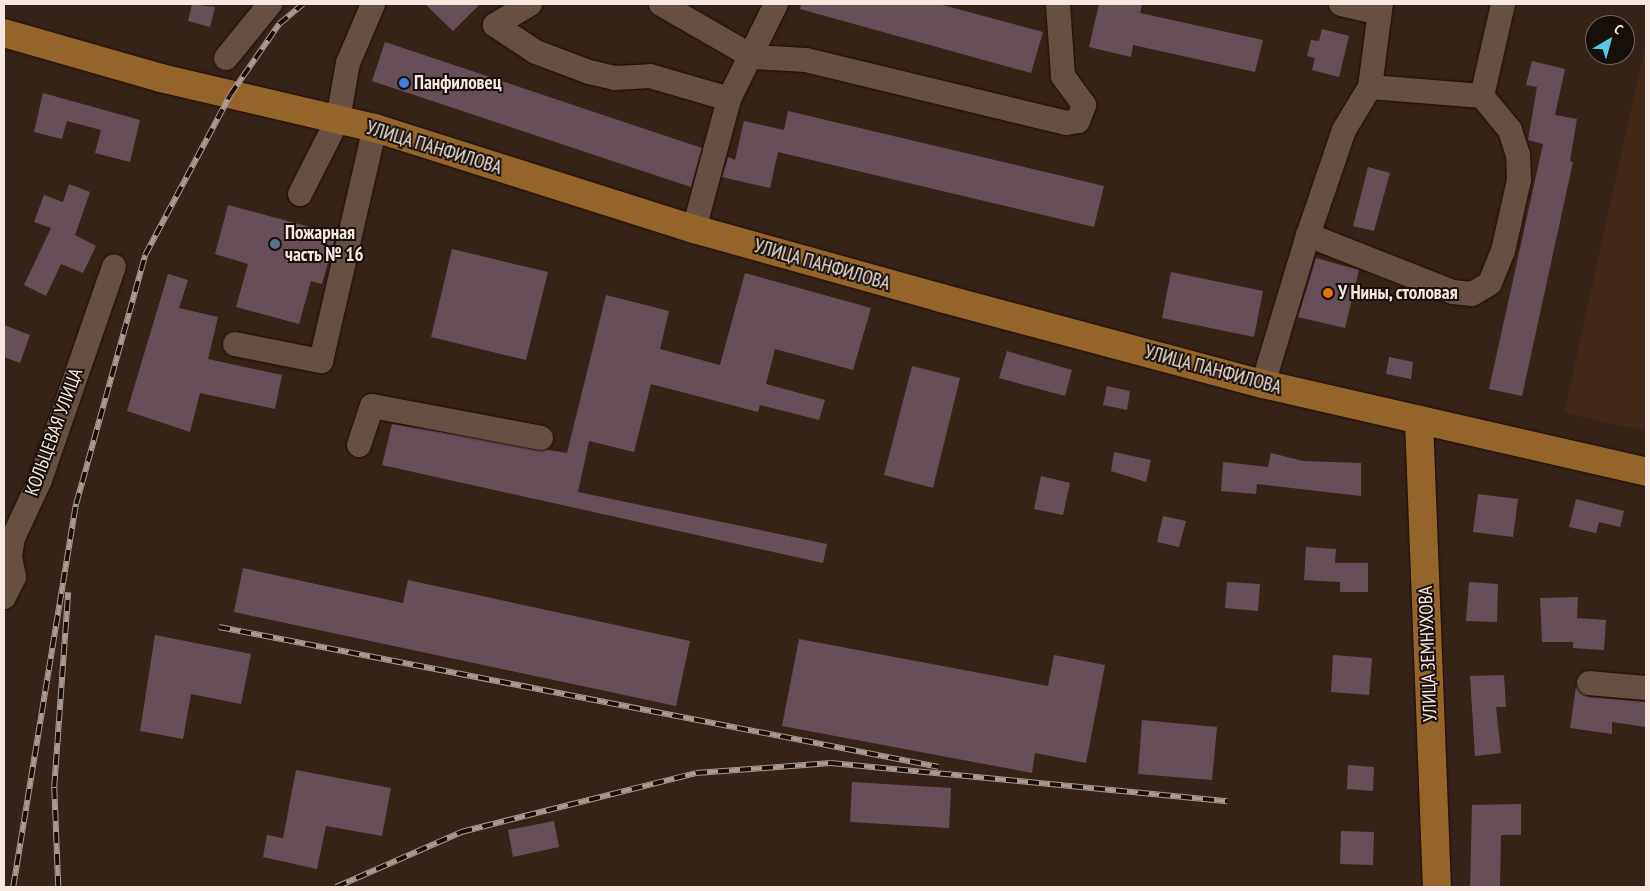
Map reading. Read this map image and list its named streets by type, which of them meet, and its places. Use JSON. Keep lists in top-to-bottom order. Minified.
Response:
{"streets":{"main road":["УЛИЦА ПАНФИЛОВА","УЛИЦА ЗЕМНУХОВА"],"street":["КОЛЬЦЕВАЯ УЛИЦА"]},"crossings":[["УЛИЦА ПАНФИЛОВА","УЛИЦА ЗЕМНУХОВА"]],"places":["Панфиловец","Пожарная часть № 16","У Нины, столовая"],"north":"top right"}
